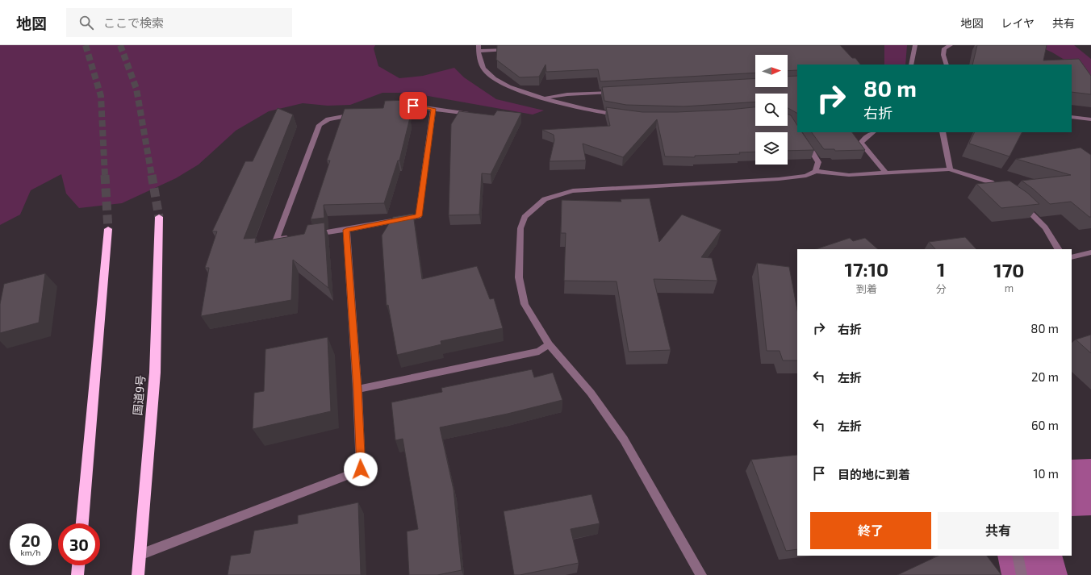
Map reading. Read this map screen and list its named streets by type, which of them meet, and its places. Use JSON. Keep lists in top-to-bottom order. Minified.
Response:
{"streets":{"highway":["国道9号"]},"north":"right","page":{"header":"地図","search":"ここで検索","nav":["地図","レイヤ","共有"],"turn":["80 m","右折"],"eta":["17:10","到着","1","分","170","m"],"list":[{"name":"右折","value":"80 m"},{"name":"左折","value":"20 m"},{"name":"左折","value":"60 m"},{"name":"目的地に到着","value":"10 m"}],"buttons":["終了","共有"],"speed":"20 km/h","limit":"30"}}
